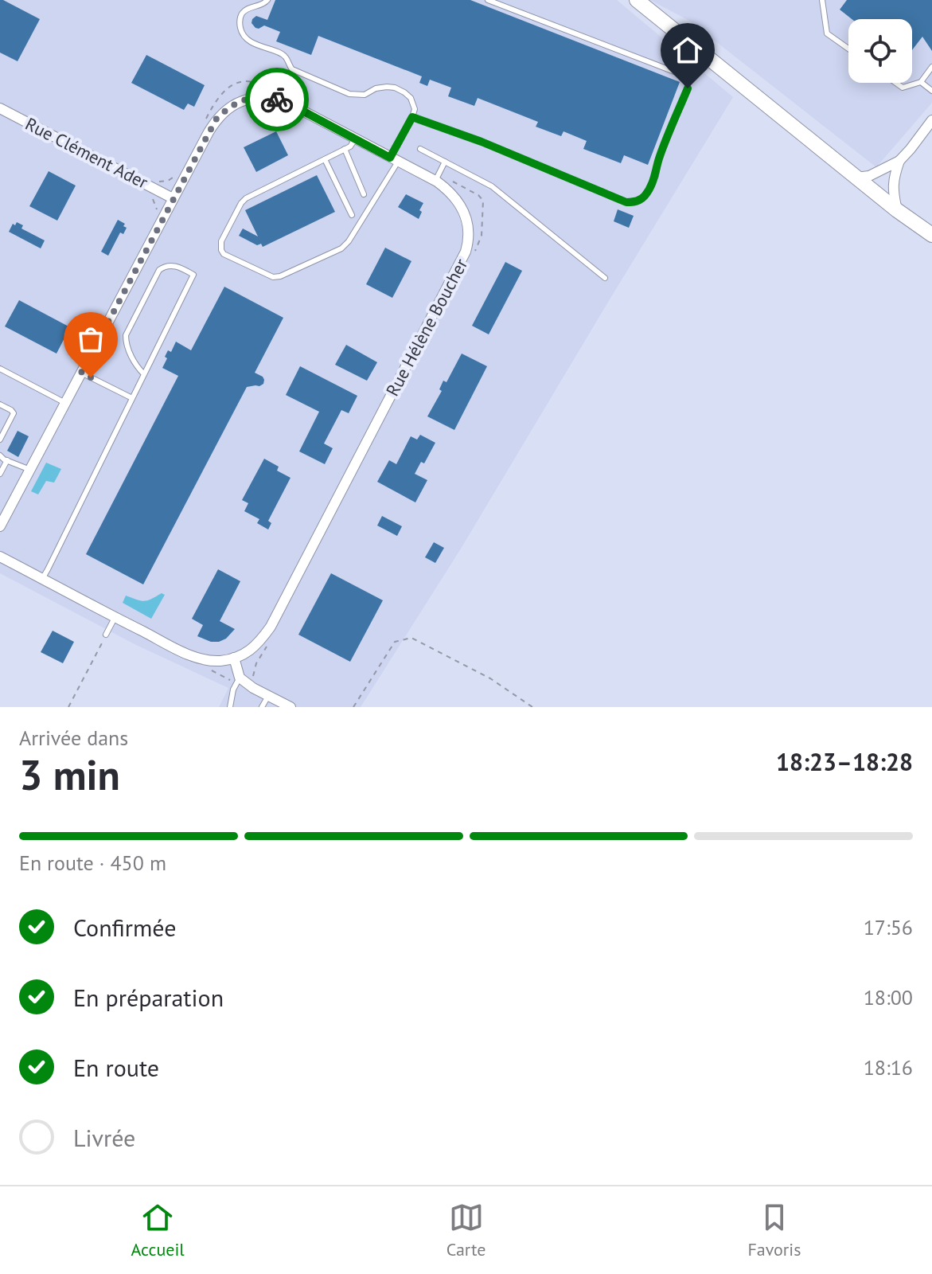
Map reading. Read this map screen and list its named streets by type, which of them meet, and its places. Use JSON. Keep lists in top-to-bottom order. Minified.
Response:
{"streets":{"street":["Rue Clément Ader","Rue Hélène Boucher"]},"crossings":[["Rue Clément Ader","Rue Hélène Boucher"]],"page":{"heading":["3 min","Arrivée dans","18:23–18:28"],"bar":"En route · 450 m","list":[["Confirmée","17:56"],["En préparation","18:00"],["En route","18:16"],"Livrée"],"tabs":["Accueil","Carte","Favoris"]}}
